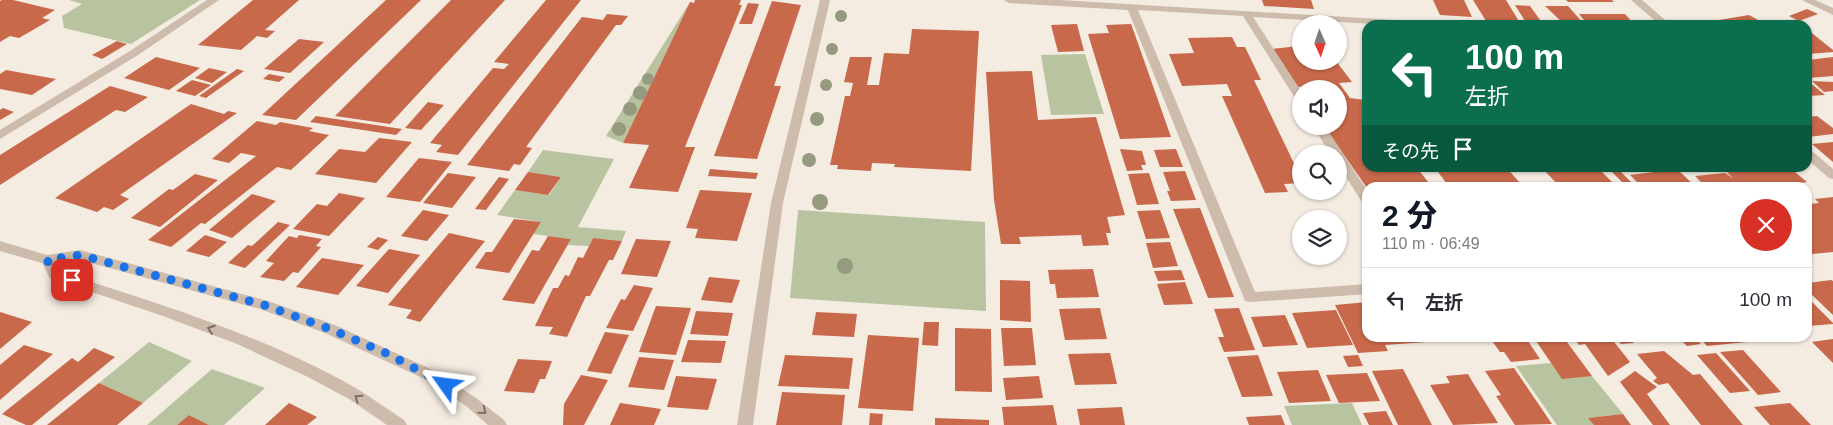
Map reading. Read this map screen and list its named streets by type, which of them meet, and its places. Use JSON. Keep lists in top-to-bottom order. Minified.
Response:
{"north":"bottom","page":{"turn":["100 m","左折"],"then":"その先","heading":["2 分","110 m · 06:49"],"list":[{"name":"左折","value":"100 m"}]}}
